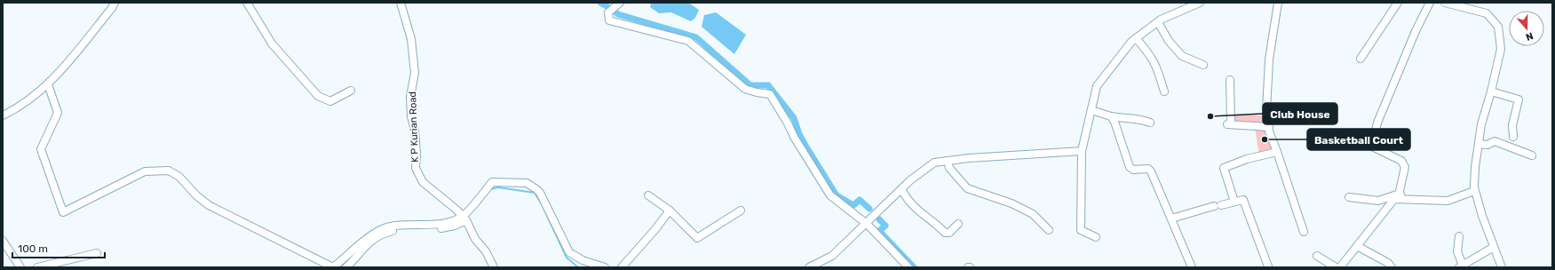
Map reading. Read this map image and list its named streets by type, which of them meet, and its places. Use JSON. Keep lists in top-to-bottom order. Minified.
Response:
{"streets":{"street":["K P Kurian Road"]},"places":["Club House","Basketball Court"],"scale_bar":"100 m","north":"bottom"}
